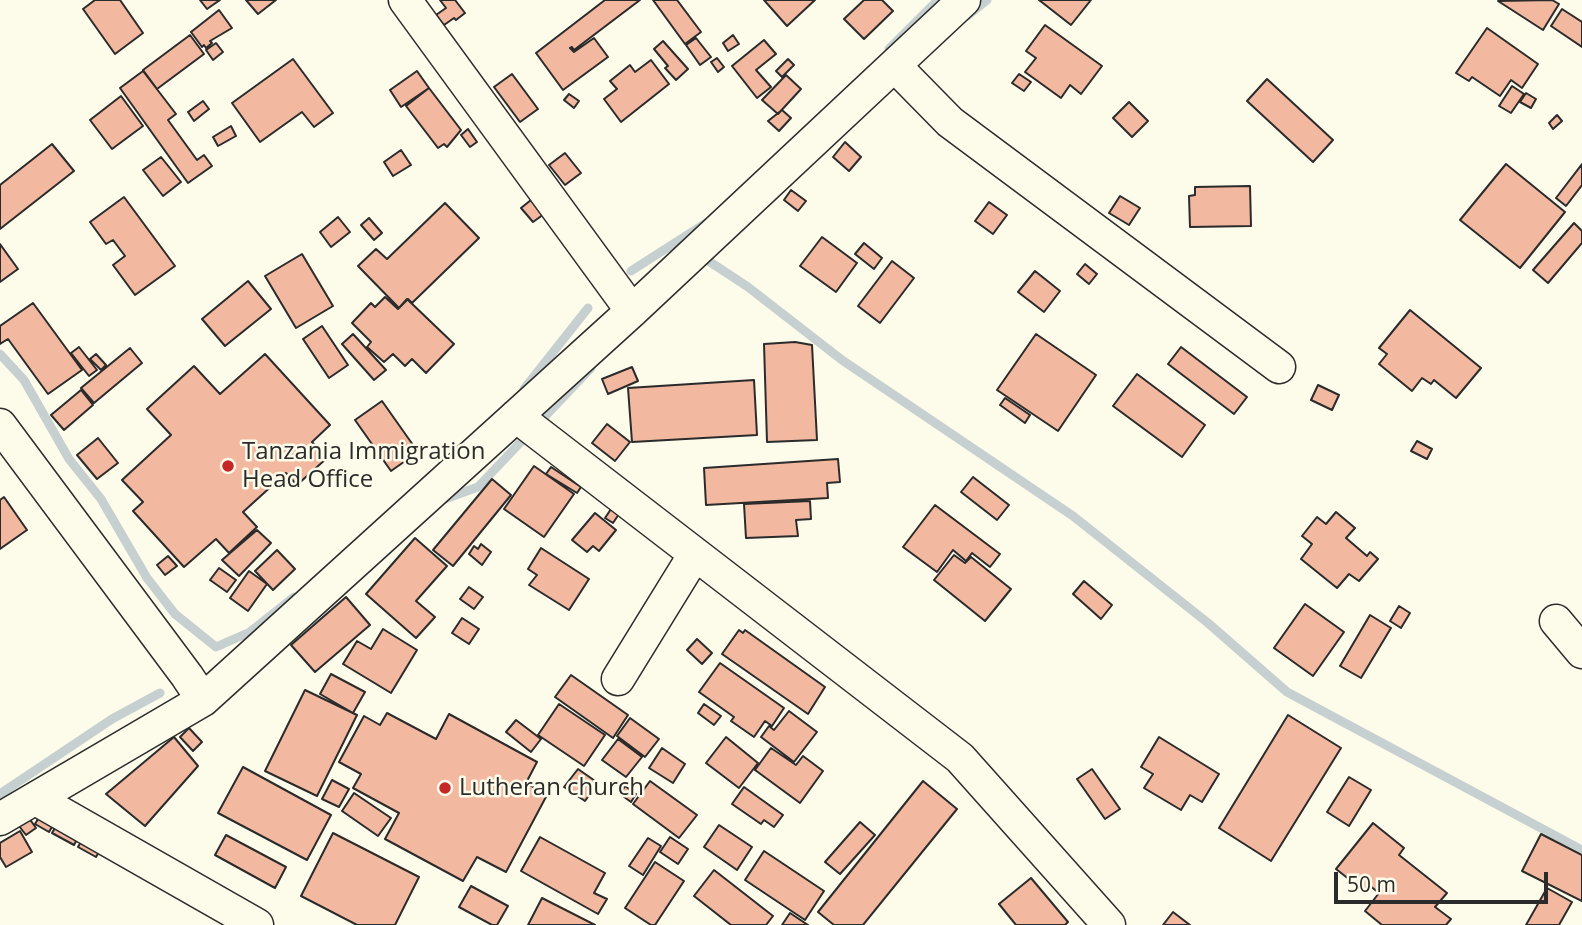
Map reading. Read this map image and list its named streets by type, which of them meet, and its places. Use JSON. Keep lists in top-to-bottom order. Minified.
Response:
{"places":["Tanzania Immigration Head Office","Lutheran church"],"scale_bar":"50 m"}
